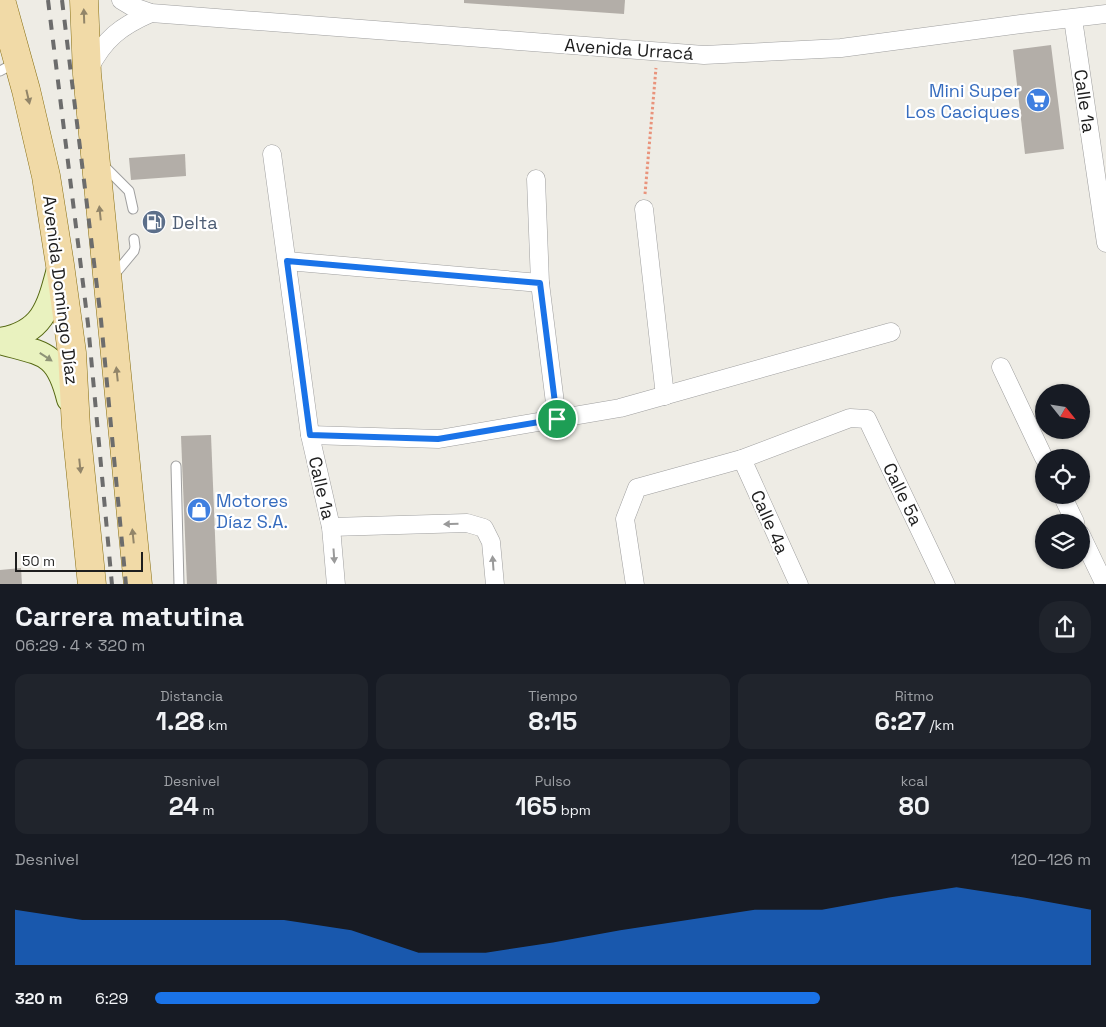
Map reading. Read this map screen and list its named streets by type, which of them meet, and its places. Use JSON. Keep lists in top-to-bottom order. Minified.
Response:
{"streets":{"main road":["Avenida Domingo Díaz"],"street":["Avenida Urracá","Calle 1a","Calle 5a","Calle 4a"]},"crossings":[["Avenida Urracá","Calle 1a"],["Calle 5a","Calle 4a"]],"places":{"supermarket":["Mini Super Los Caciques"],"fuel station":["Delta"],"shop":["Motores Díaz S.A."]},"scale_bar":"50 m","north":"bottom right","page":{"scale":"50 m","heading":["Carrera matutina","06:29 · 4 × 320 m"],"stats":[["Distancia","1.28 km"],["Tiempo","8:15"],["Ritmo","6:27 /km"],["Desnivel","24 m"],["Pulso","165 bpm"],["kcal","80"]],"chart":["Desnivel","120–126 m"],"list":[{"name":"320 m","note":"6:29"}]}}
